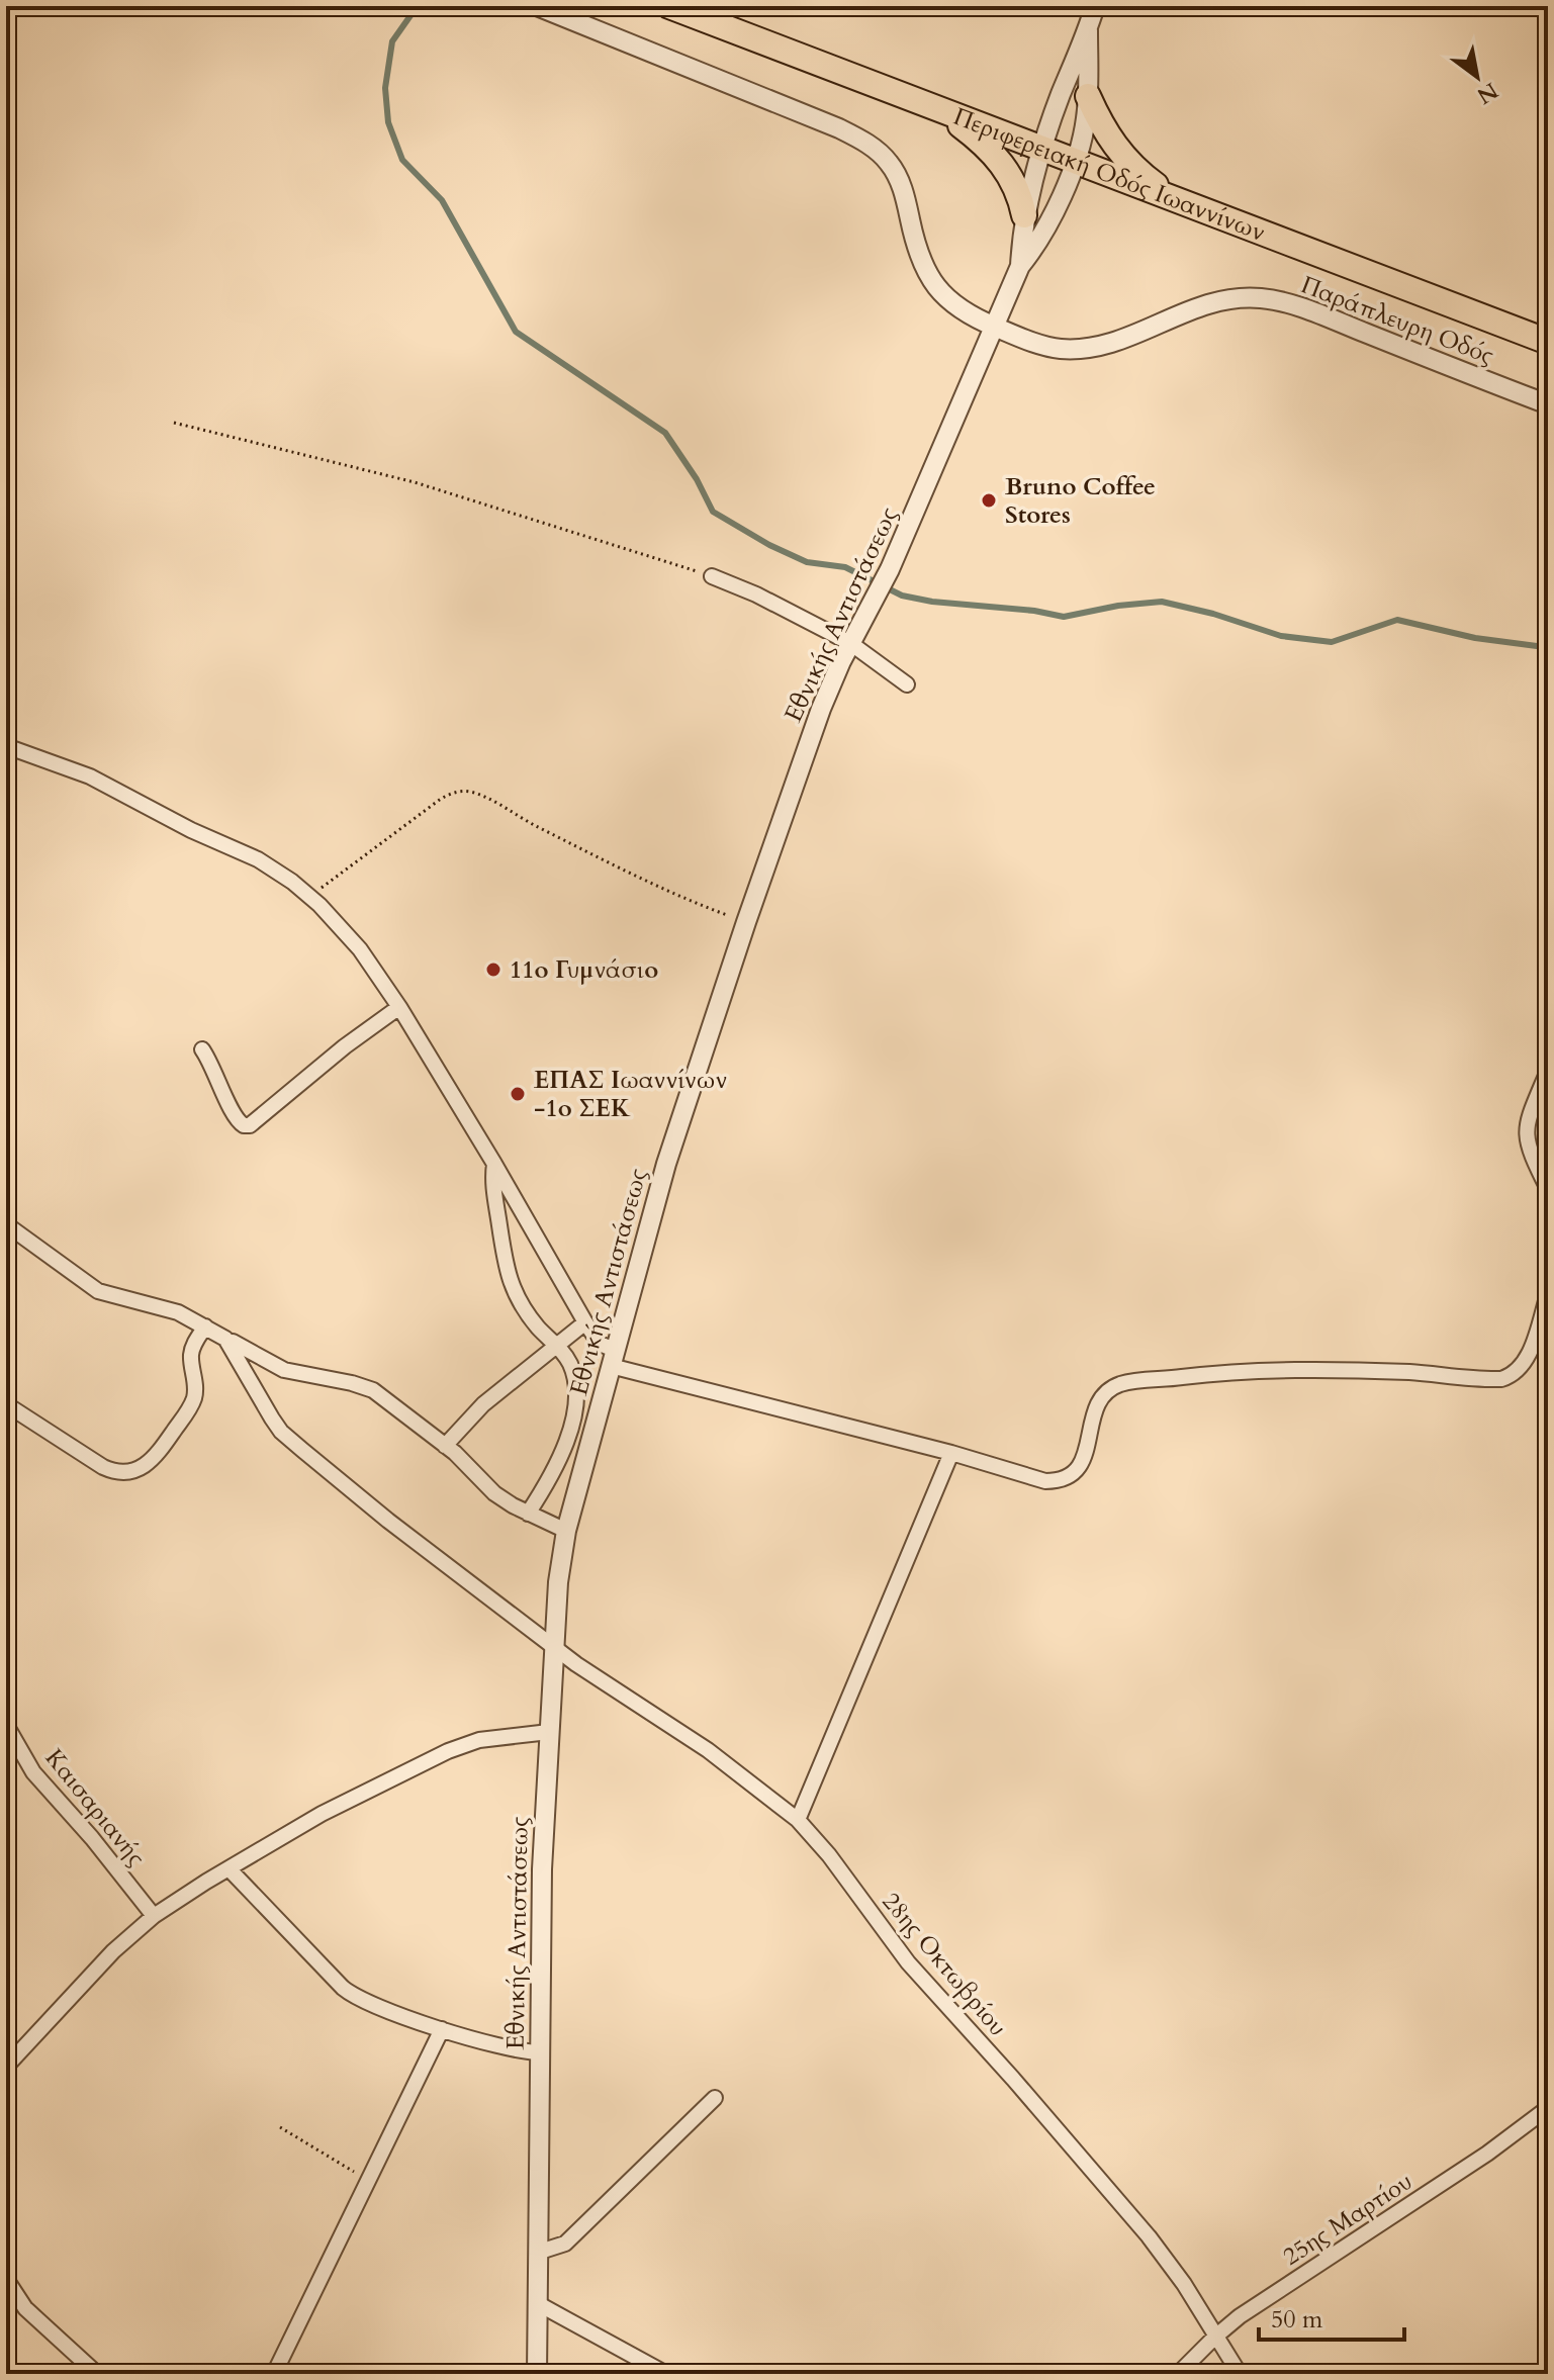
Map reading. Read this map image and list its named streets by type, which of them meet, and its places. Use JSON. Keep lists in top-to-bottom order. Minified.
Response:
{"streets":{"highway":["Περιφερειακή Οδός Ιωαννίνων"],"street":["Παράπλευρη Οδός","Εθνικής Αντιστάσεως","Καισαριανής","28ης Οκτωβρίου","25ης Μαρτίου"]},"crossings":[["Περιφερειακή Οδός Ιωαννίνων","Εθνικής Αντιστάσεως"],["Παράπλευρη Οδός","Εθνικής Αντιστάσεως"],["Εθνικής Αντιστάσεως","28ης Οκτωβρίου"],["28ης Οκτωβρίου","25ης Μαρτίου"]],"places":["Bruno Coffee Stores","11o Γυμνάσιο","ΕΠΑΣ Ιωαννίνων -1ο ΣΕΚ"],"scale_bar":"50 m","north":"bottom right"}
